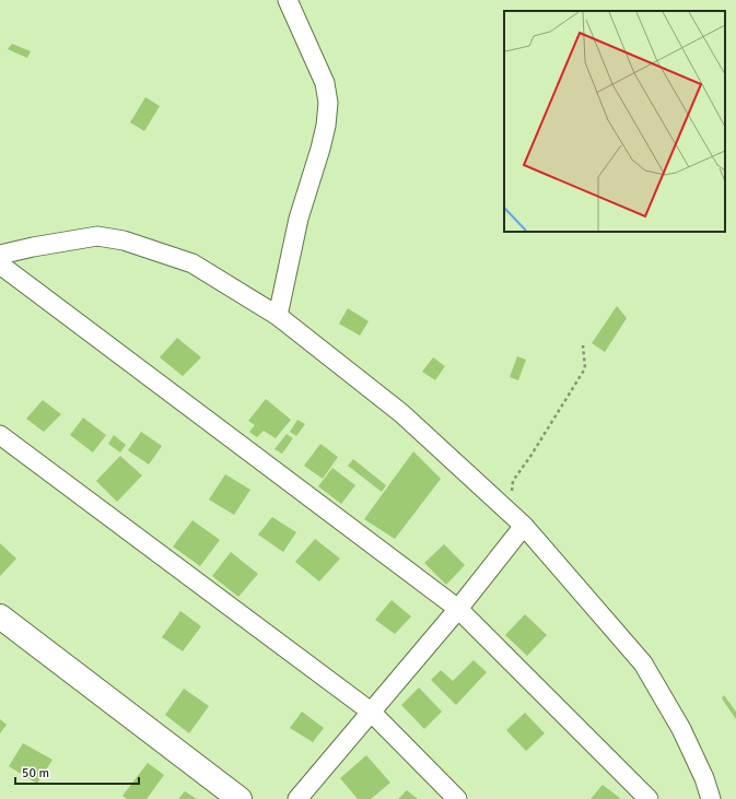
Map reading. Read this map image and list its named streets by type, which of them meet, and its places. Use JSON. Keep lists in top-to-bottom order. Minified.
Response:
{"scale_bar":"50 m"}
